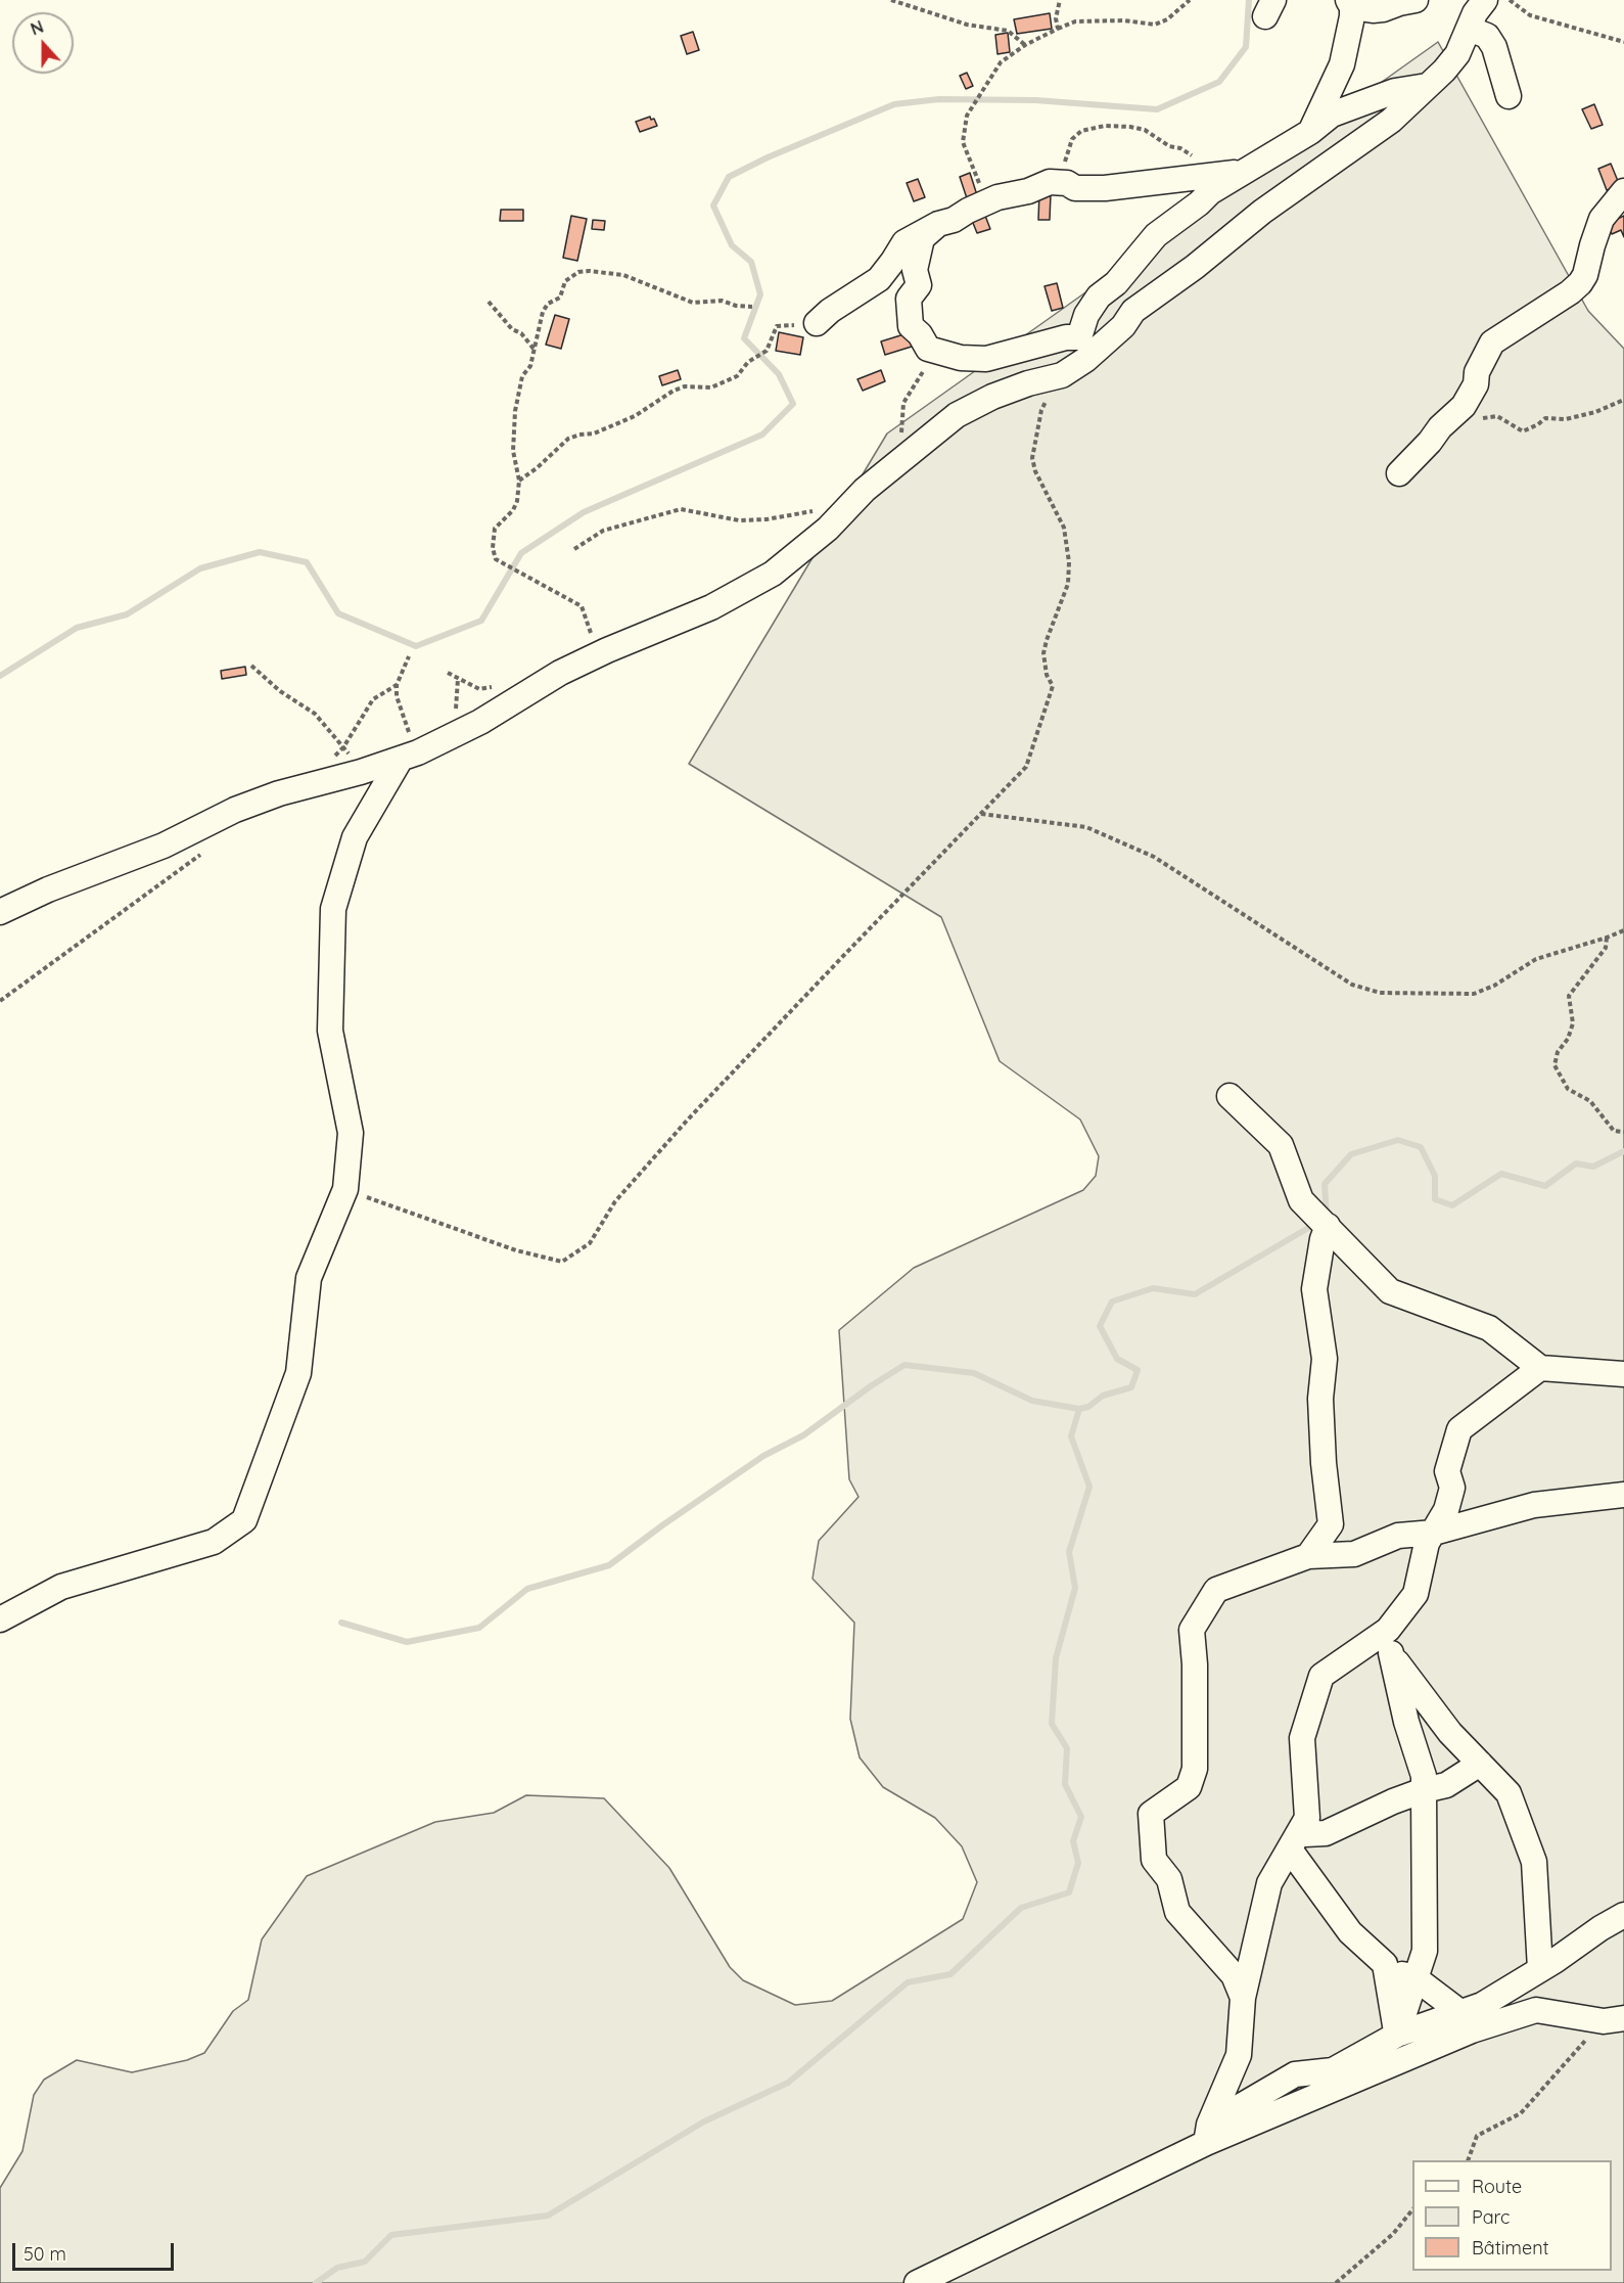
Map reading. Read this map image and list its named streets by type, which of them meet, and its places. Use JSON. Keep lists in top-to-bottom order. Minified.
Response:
{"legend":["Route","Parc","Bâtiment"],"scale_bar":"50 m","north":"top"}
